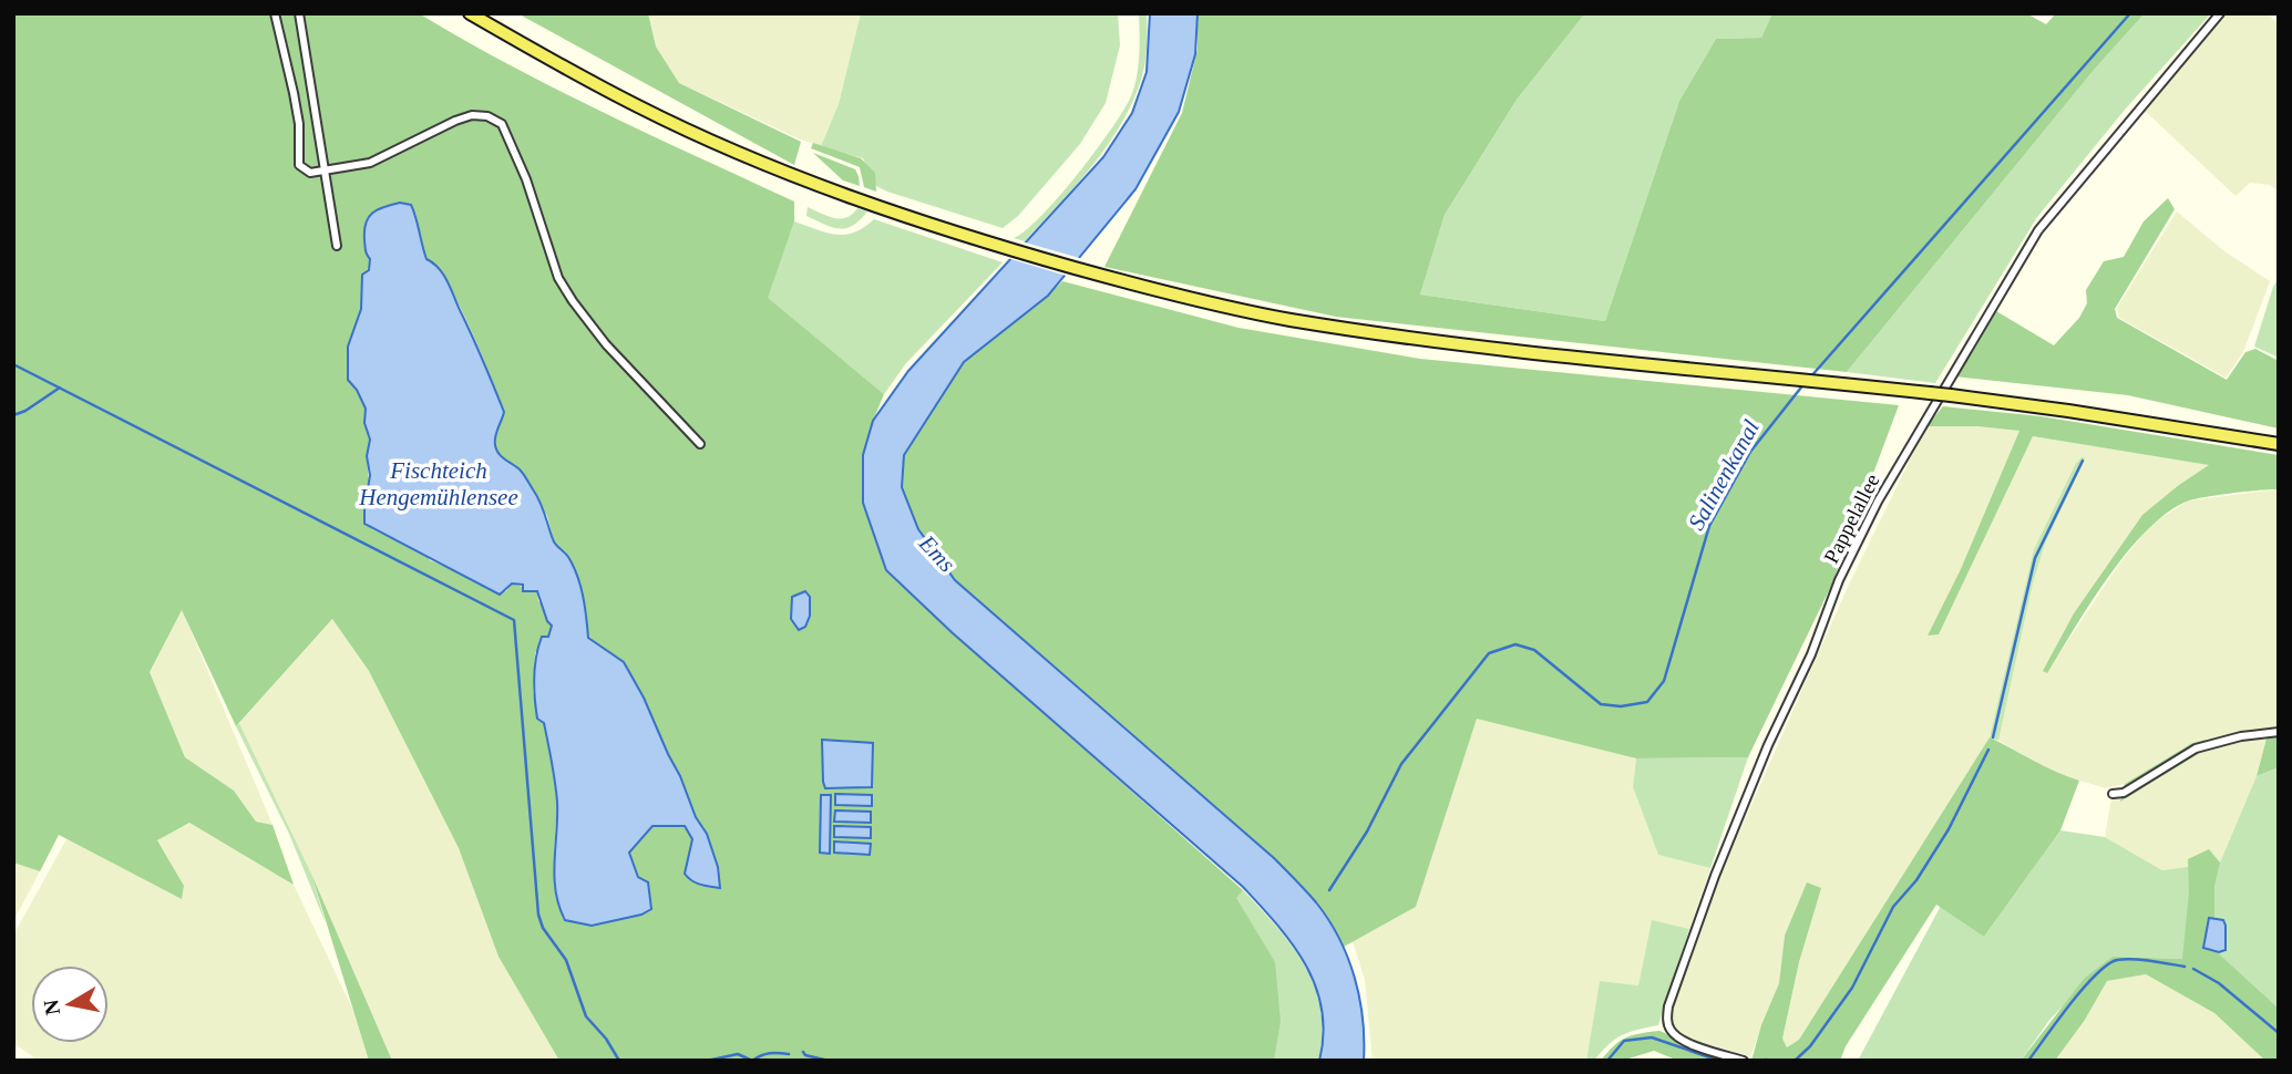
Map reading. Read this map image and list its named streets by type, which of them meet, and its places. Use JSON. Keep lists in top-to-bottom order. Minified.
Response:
{"streets":{"street":["Pappelallee"]},"water":["Fischteich Hengemühlensee","Salinenkanal","Ems"],"north":"left"}
